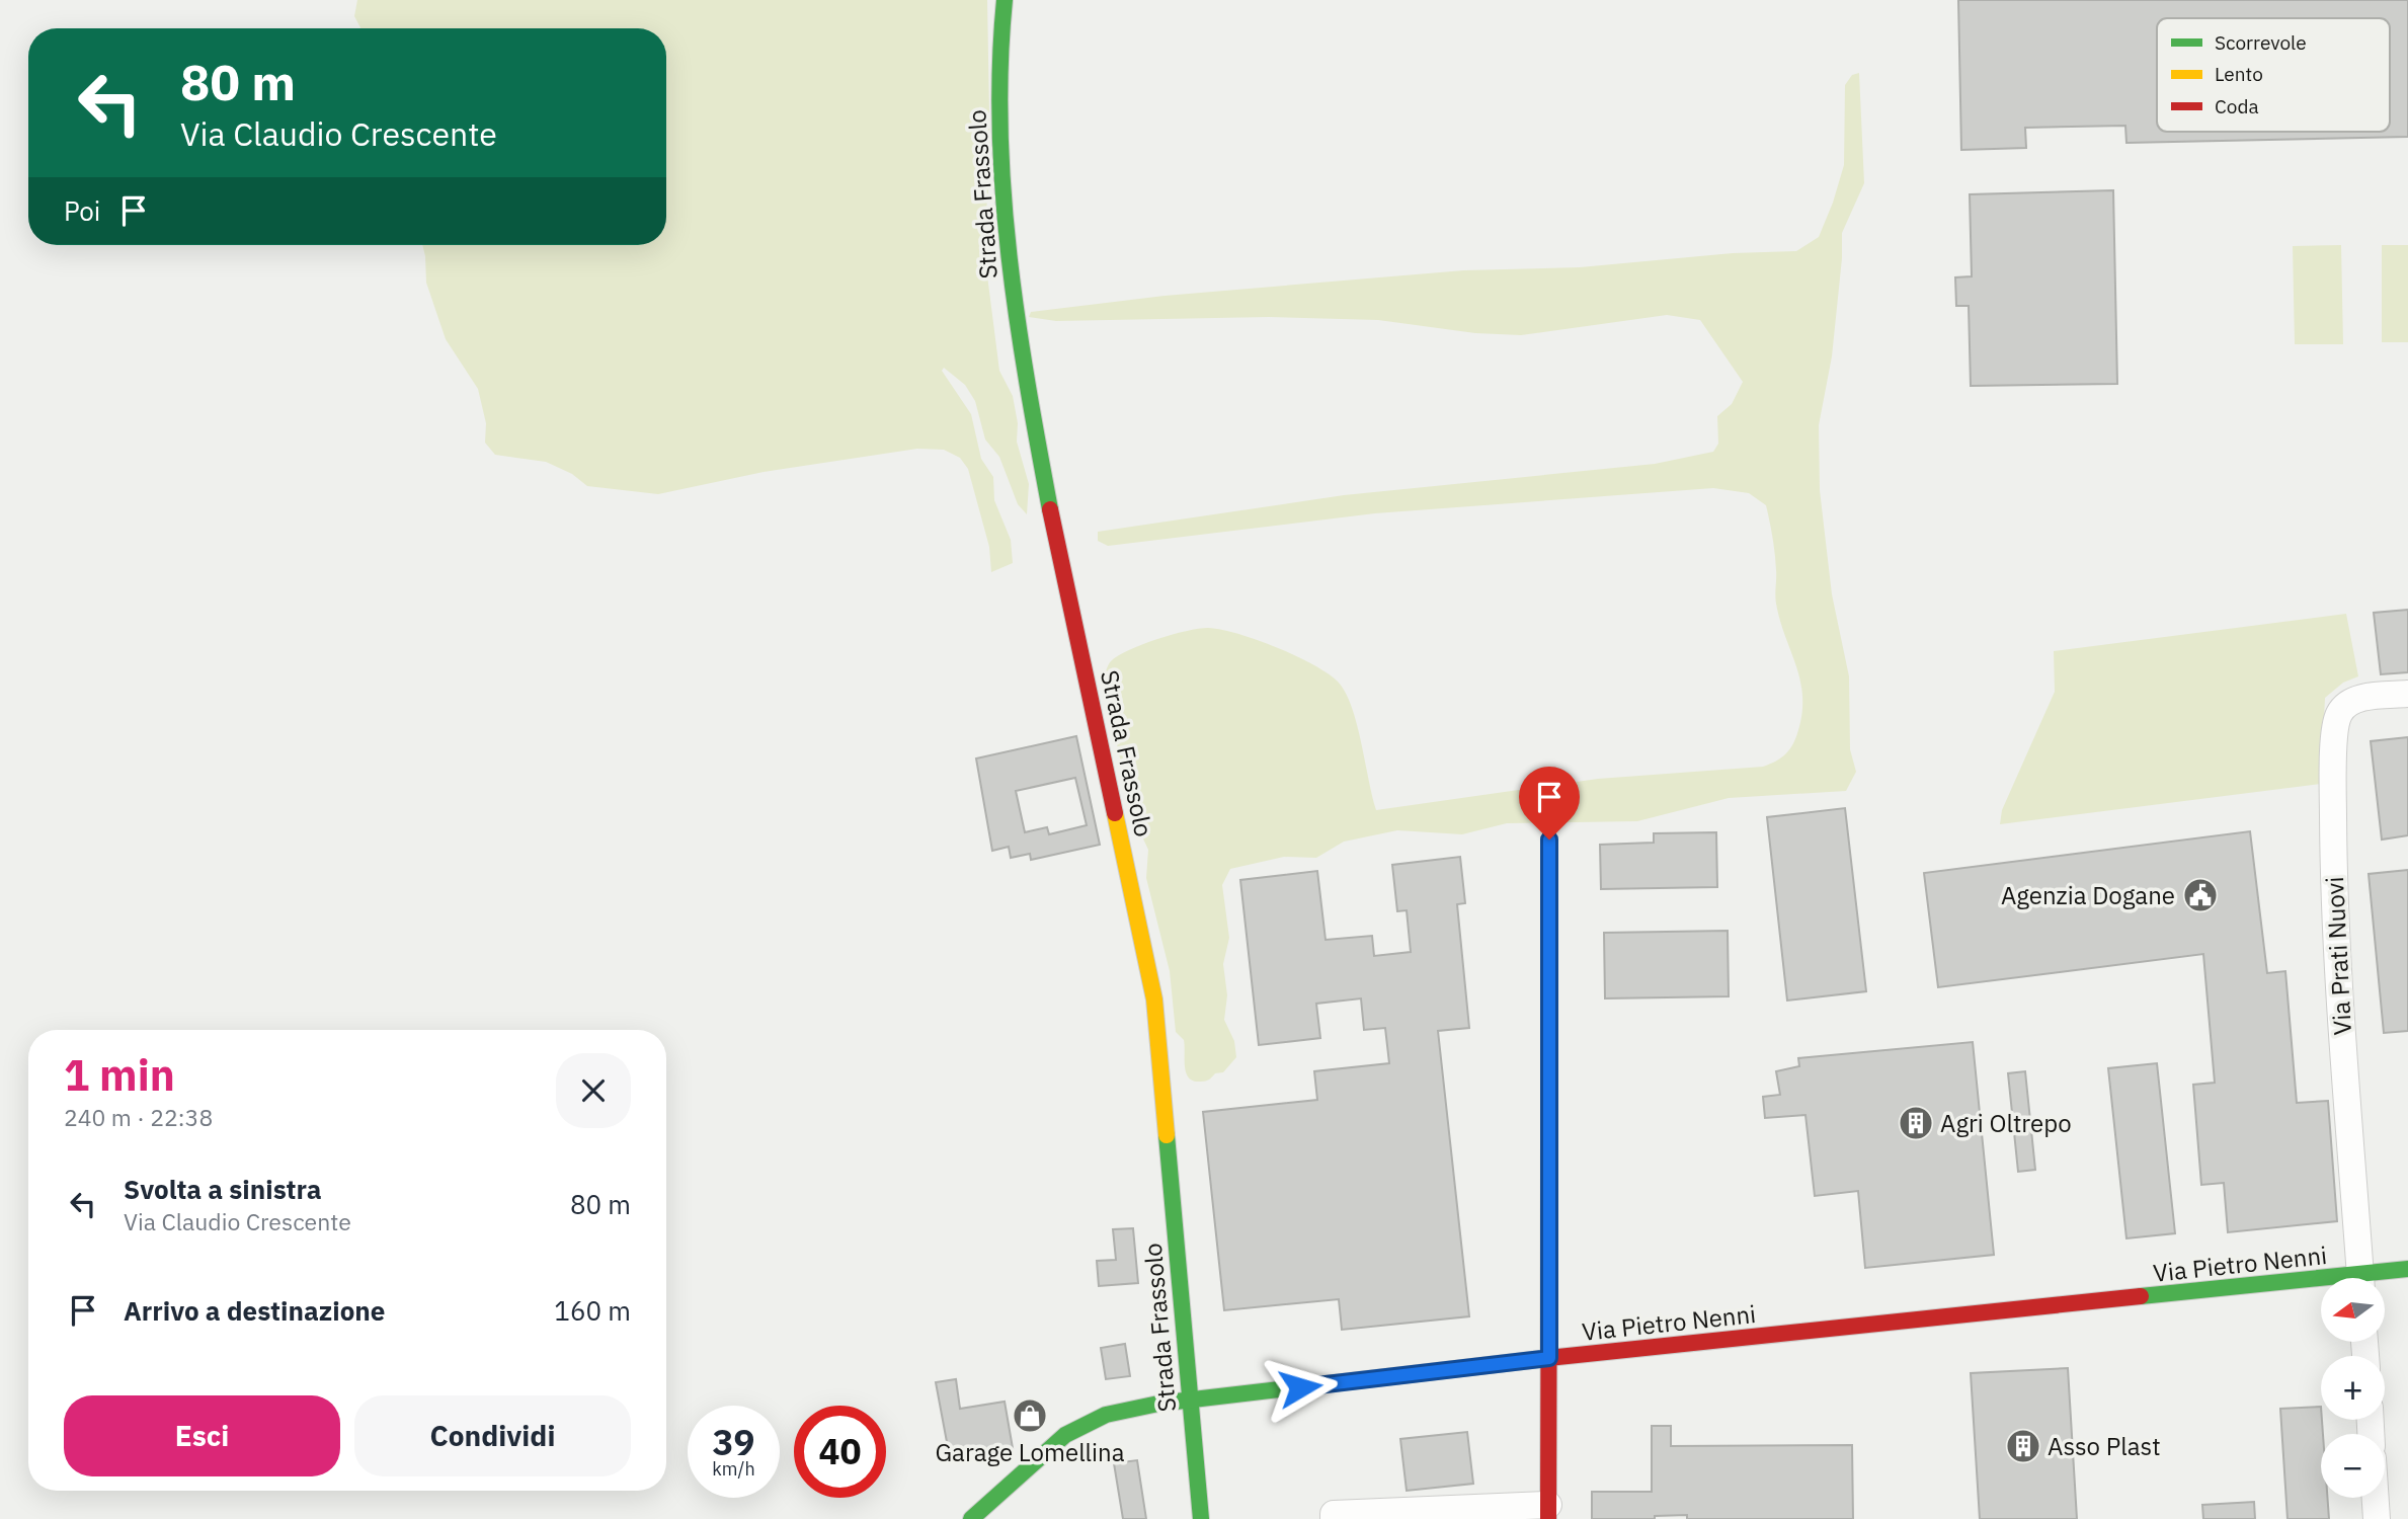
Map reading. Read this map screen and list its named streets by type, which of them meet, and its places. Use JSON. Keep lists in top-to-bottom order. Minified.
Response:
{"streets":{"street":["Strada Frassolo","Via Prati Nuovi","Via Pietro Nenni"]},"crossings":[["Strada Frassolo","Via Pietro Nenni"]],"places":{"public building":["Agenzia Dogane"],"building":["Agri Oltrepo","Asso Plast"],"shop":["Garage Lomellina"]},"legend":["Scorrevole","Lento","Coda"],"north":"left","page":{"turn":["80 m","Via Claudio Crescente"],"then":"Poi","heading":["1 min","240 m · 22:38"],"list":[{"name":"Svolta a sinistra","note":"Via Claudio Crescente","value":"80 m"},{"name":"Arrivo a destinazione","value":"160 m"}],"map_buttons":["+","−"],"buttons":["Esci","Condividi"],"speed":"39 km/h","limit":"40"}}
